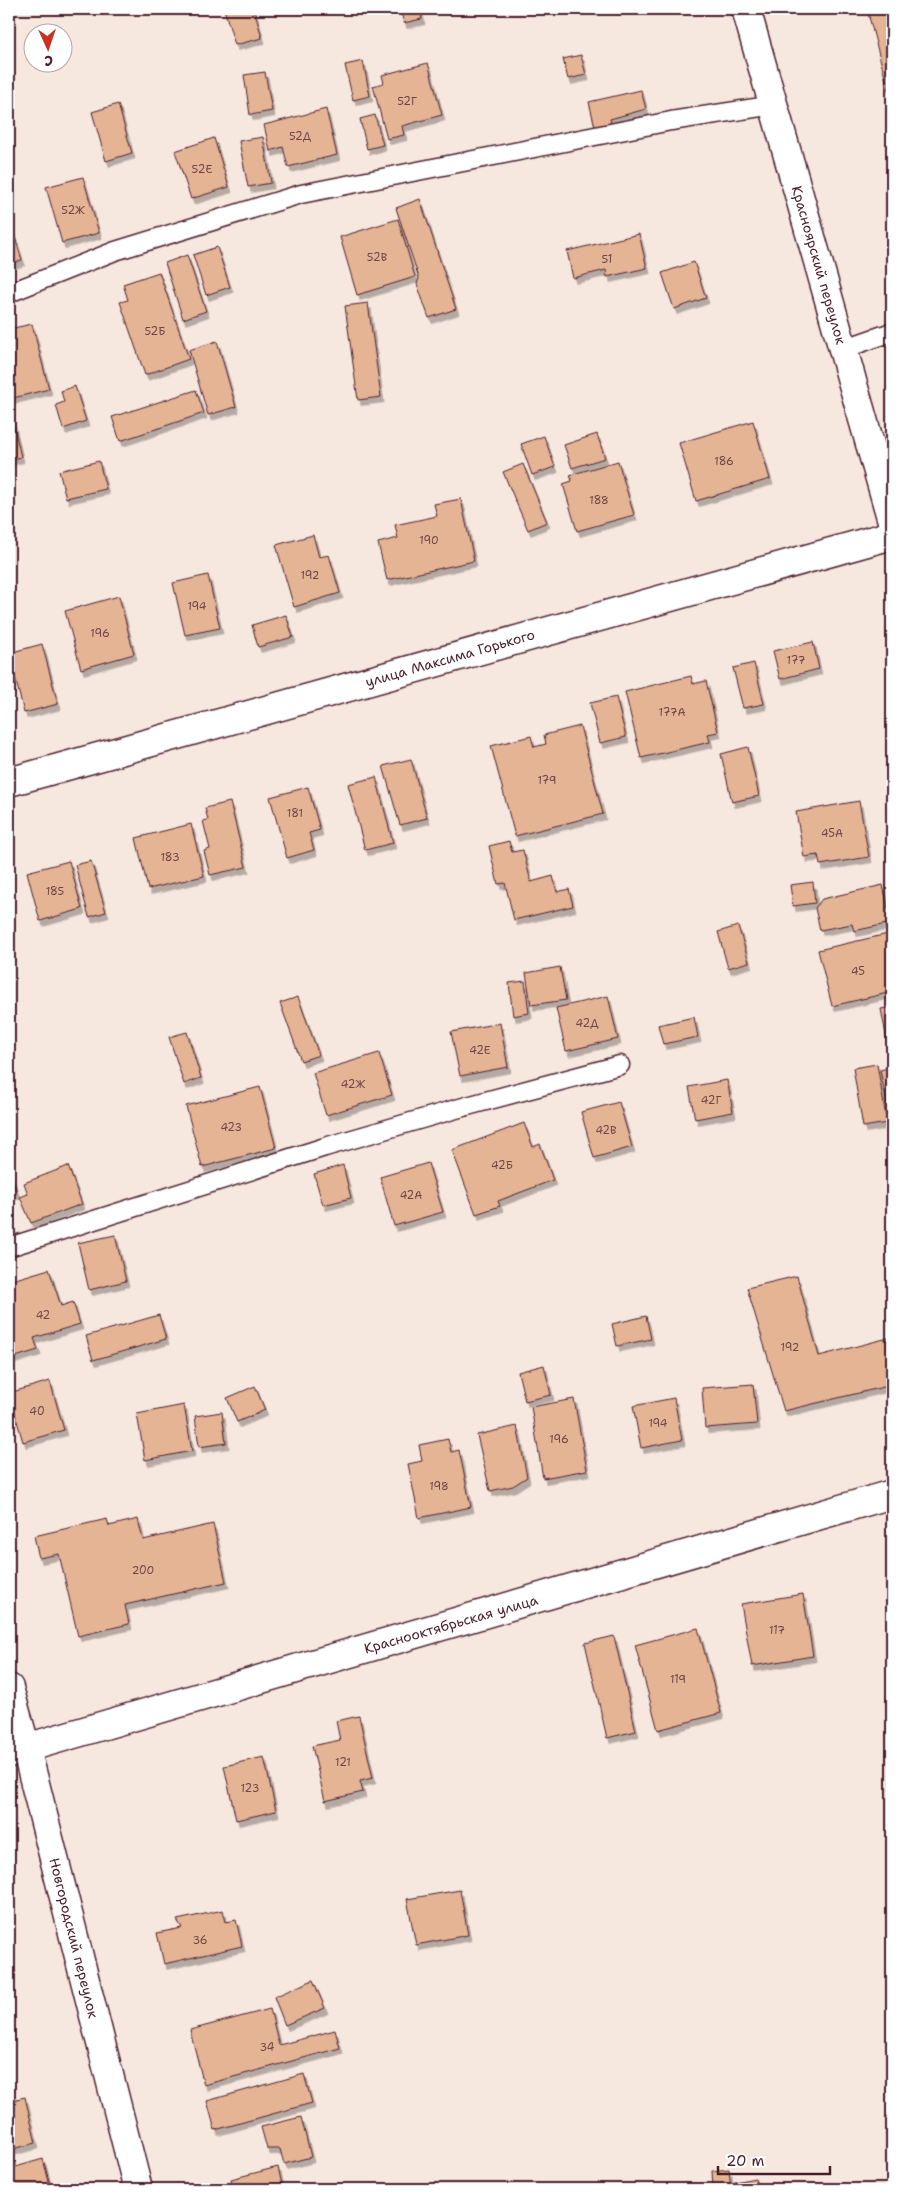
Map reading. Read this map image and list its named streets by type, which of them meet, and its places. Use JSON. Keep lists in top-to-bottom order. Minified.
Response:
{"streets":{"street":["Красноярский переулок","улица Максима Горького","Краснооктябрьская улица","Новгородский переулок"]},"crossings":[["Краснооктябрьская улица","Новгородский переулок"]],"house_numbers":["52Г","52Д","52Е","52Ж","52В","51","52Б","186","188","190","192","194","196","177","177А","179","181","45А","183","185","45","42Д","42Е","42Ж","42Г","42З","42В","42Б","42А","42","192","40","194","196","198","200","117","119","121","123","36","34"],"scale_bar":"20 m","north":"bottom"}
